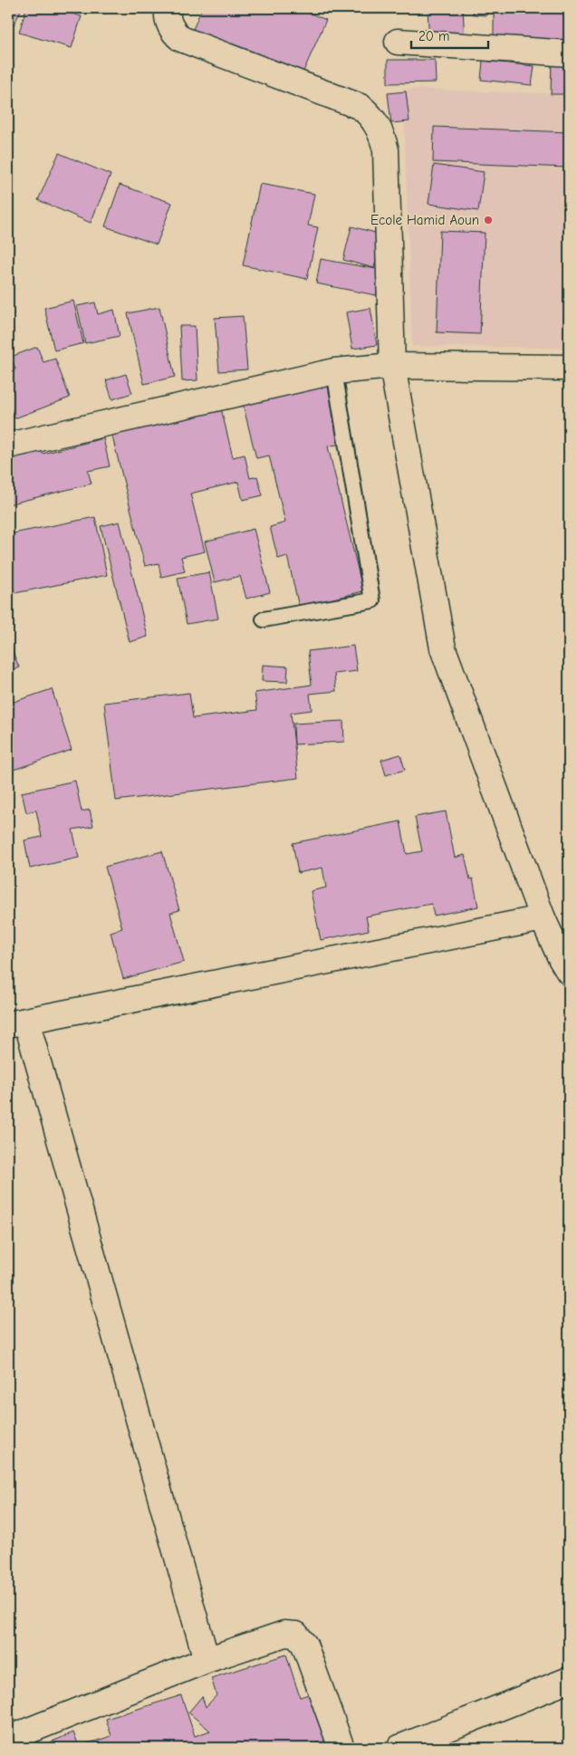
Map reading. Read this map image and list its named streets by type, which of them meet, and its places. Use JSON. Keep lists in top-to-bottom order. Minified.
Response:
{"places":["Ecole Hamid Aoun"],"scale_bar":"20 m"}
